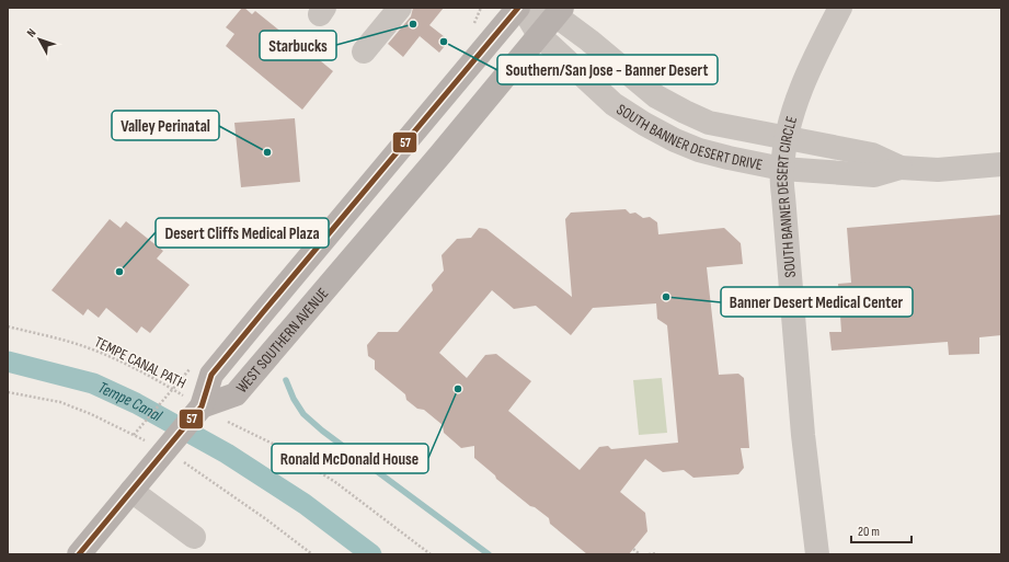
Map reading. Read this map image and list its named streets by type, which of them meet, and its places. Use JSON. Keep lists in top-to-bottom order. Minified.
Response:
{"streets":{"main road":["WEST SOUTHERN AVENUE"],"street":["SOUTH BANNER DESERT DRIVE","SOUTH BANNER DESERT CIRCLE"],"path":["TEMPE CANAL PATH"]},"crossings":[["SOUTH BANNER DESERT DRIVE","SOUTH BANNER DESERT CIRCLE"],["SOUTH BANNER DESERT DRIVE","WEST SOUTHERN AVENUE"],["WEST SOUTHERN AVENUE","TEMPE CANAL PATH"]],"water":["Tempe Canal"],"places":["Starbucks","Southern/San Jose - Banner Desert","Valley Perinatal","Desert Cliffs Medical Plaza","Banner Desert Medical Center","Ronald McDonald House"],"lines":["transit line 57"],"scale_bar":"20 m","north":"top left"}
